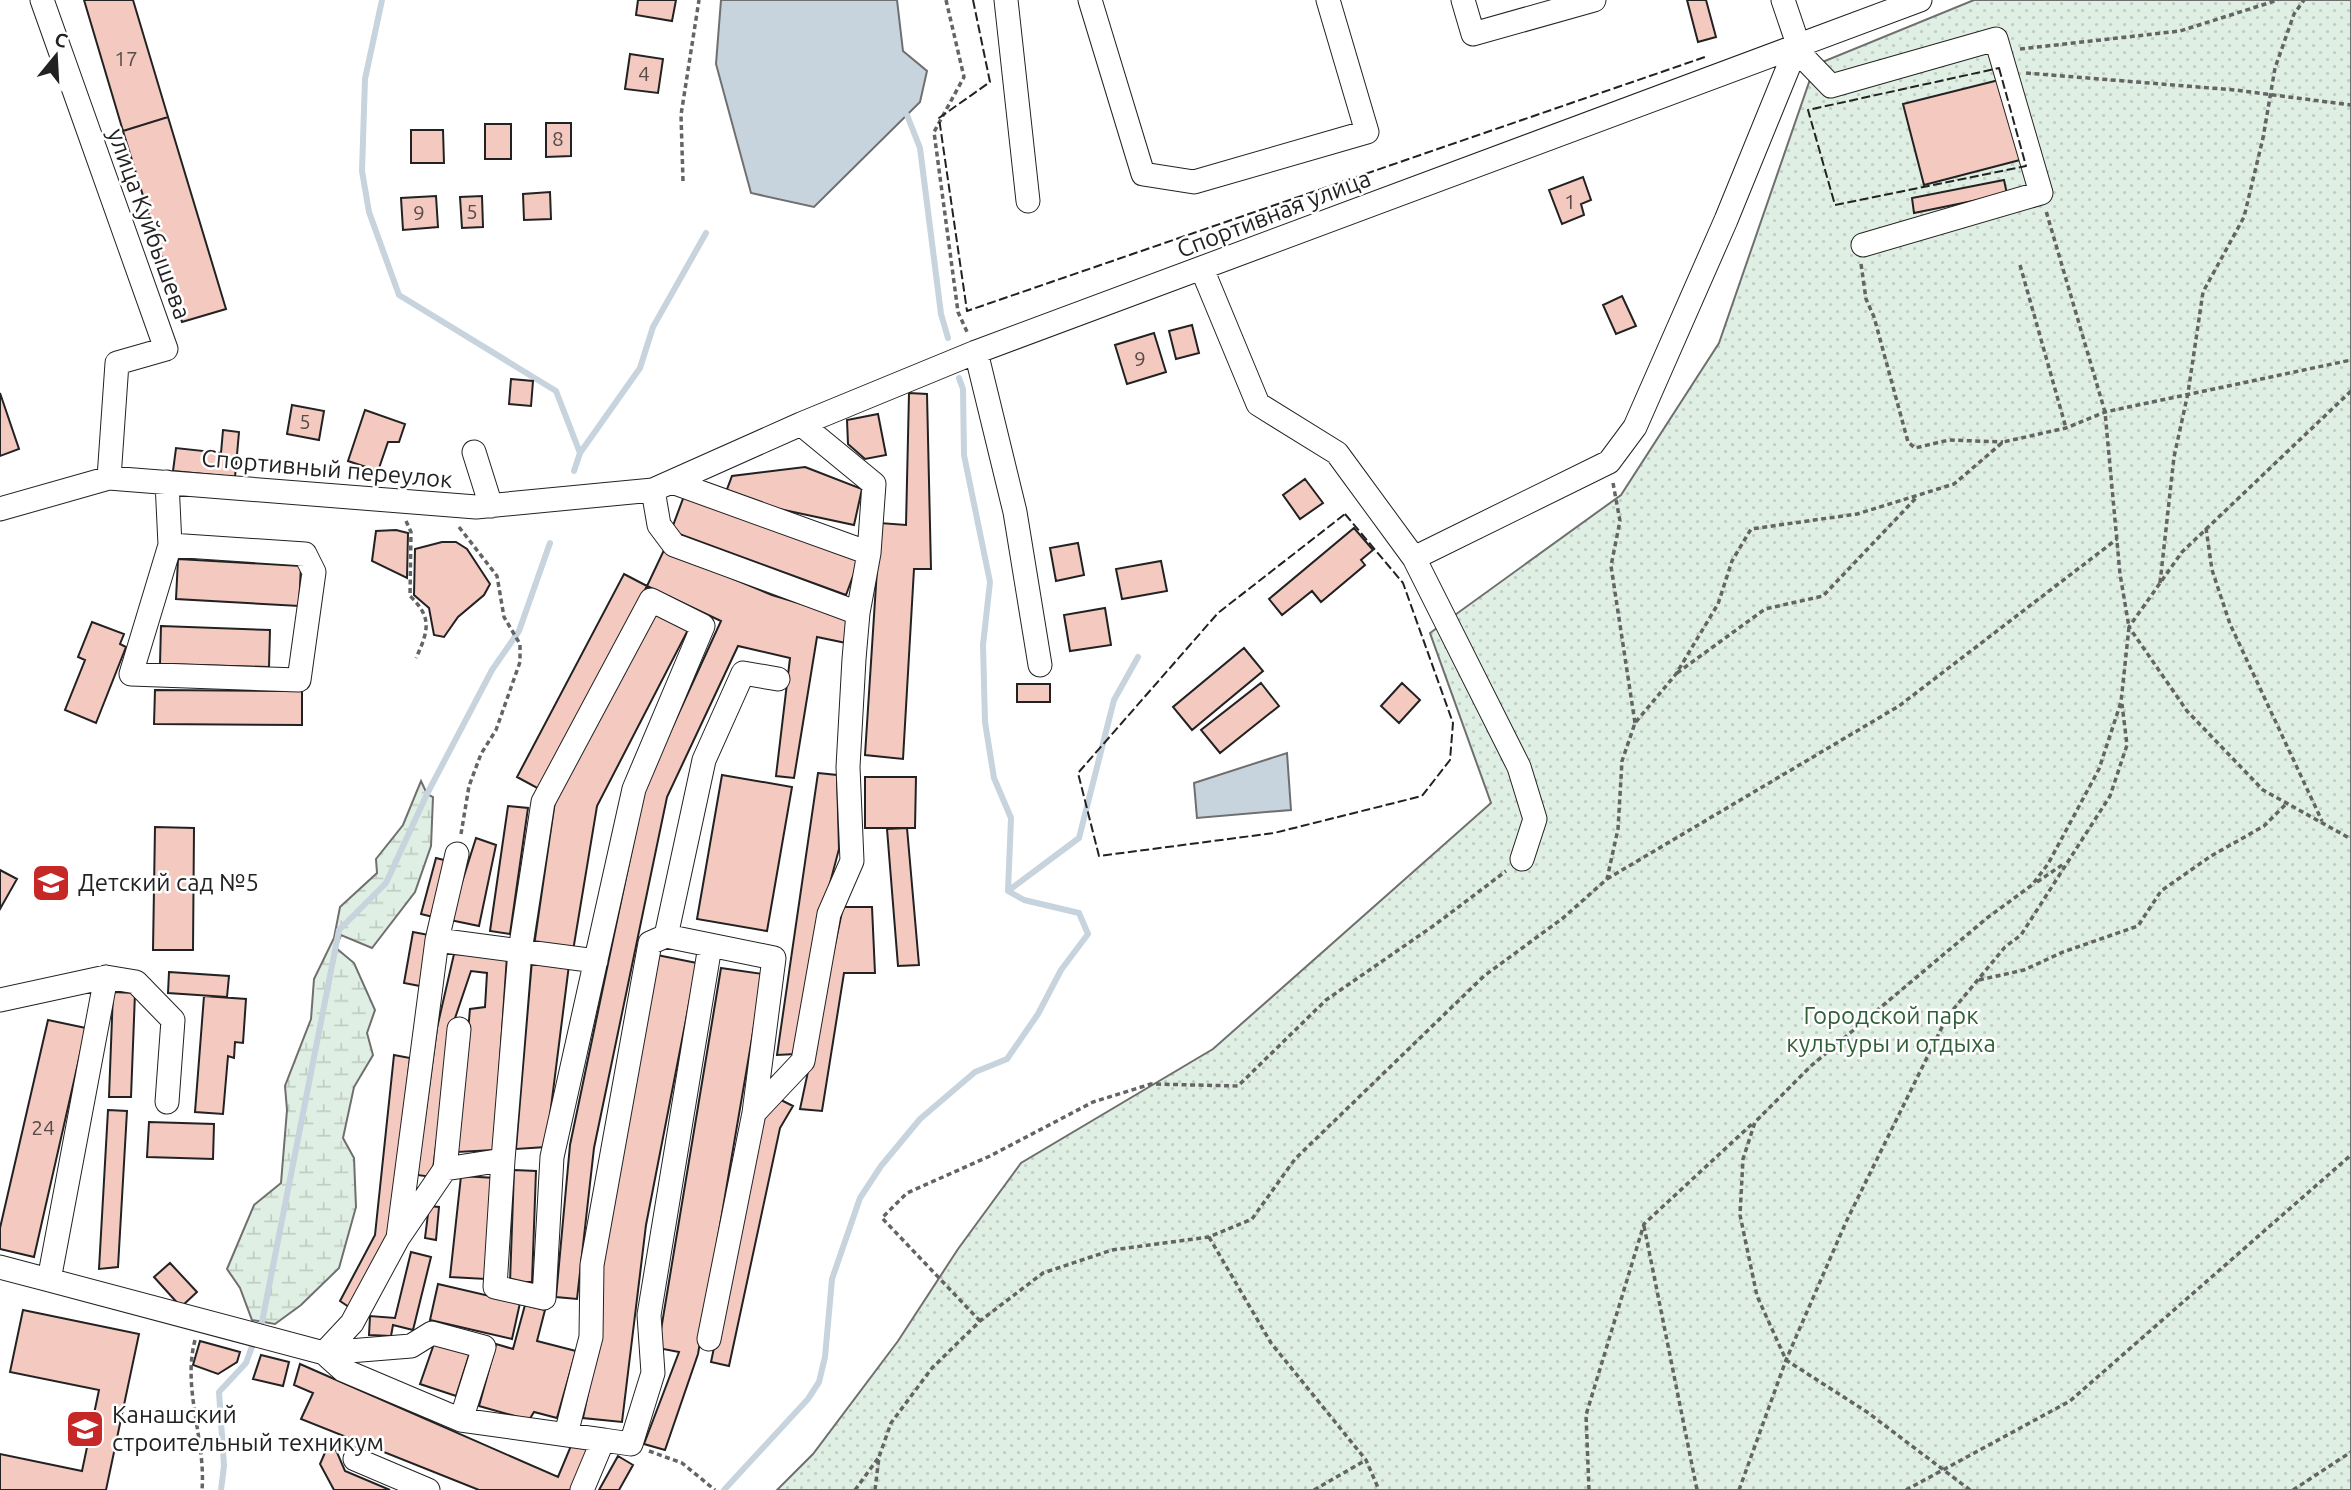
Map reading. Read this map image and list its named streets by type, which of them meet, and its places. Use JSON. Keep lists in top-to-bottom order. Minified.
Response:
{"streets":{"street":["Спортивная улица","улица Куйбышева","Спортивный переулок"]},"crossings":[["Спортивная улица","Спортивный переулок"],["улица Куйбышева","Спортивный переулок"]],"parks":["Городской парк культуры и отдыха"],"places":{"school or university":["Детский сад №5","Канашский строительный техникум"]},"house_numbers":["17","4","8","1","5","9","9","5","24"],"north":"top"}
